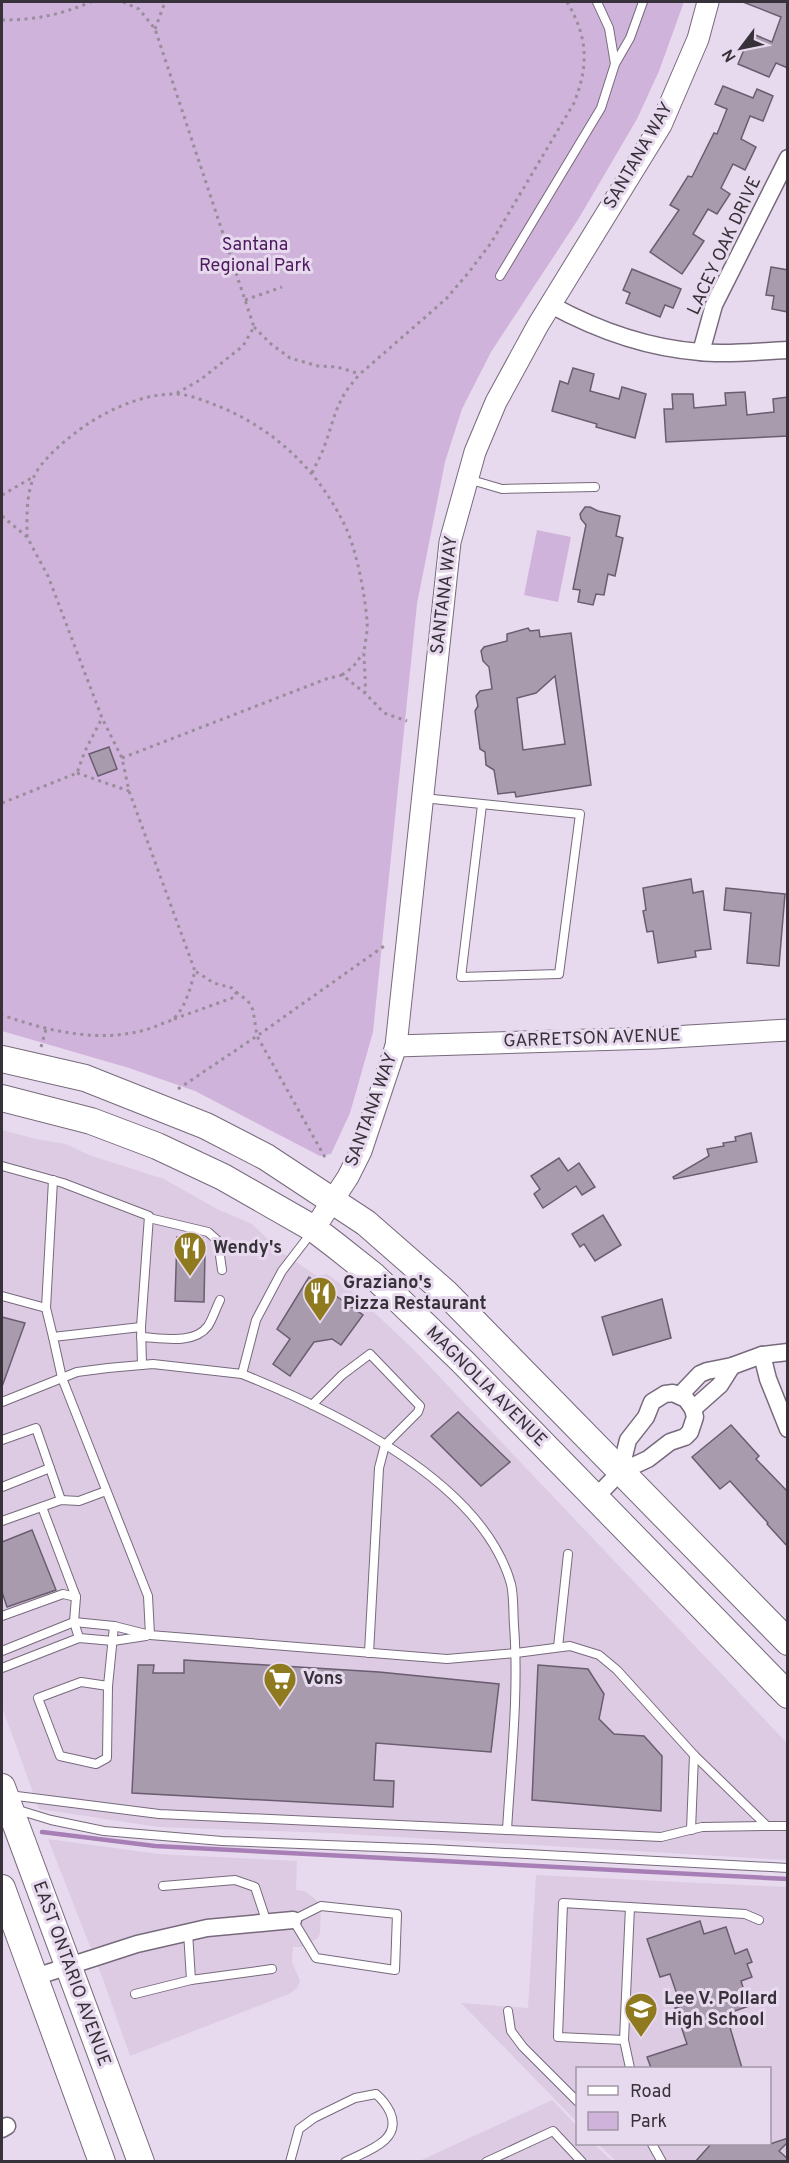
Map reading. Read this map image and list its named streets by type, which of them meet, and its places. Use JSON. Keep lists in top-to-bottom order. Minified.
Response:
{"streets":{"main road":["MAGNOLIA AVENUE","EAST ONTARIO AVENUE"],"street":["SANTANA WAY","LACEY OAK DRIVE","GARRETSON AVENUE"]},"crossings":[["SANTANA WAY","GARRETSON AVENUE"],["SANTANA WAY","MAGNOLIA AVENUE"]],"parks":["Santana Regional Park"],"places":{"restaurant":["Wendy's","Graziano's Pizza Restaurant"],"supermarket":["Vons"],"school or university":["Lee V. Pollard High School"]},"legend":["Road","Park"],"north":"bottom left"}
